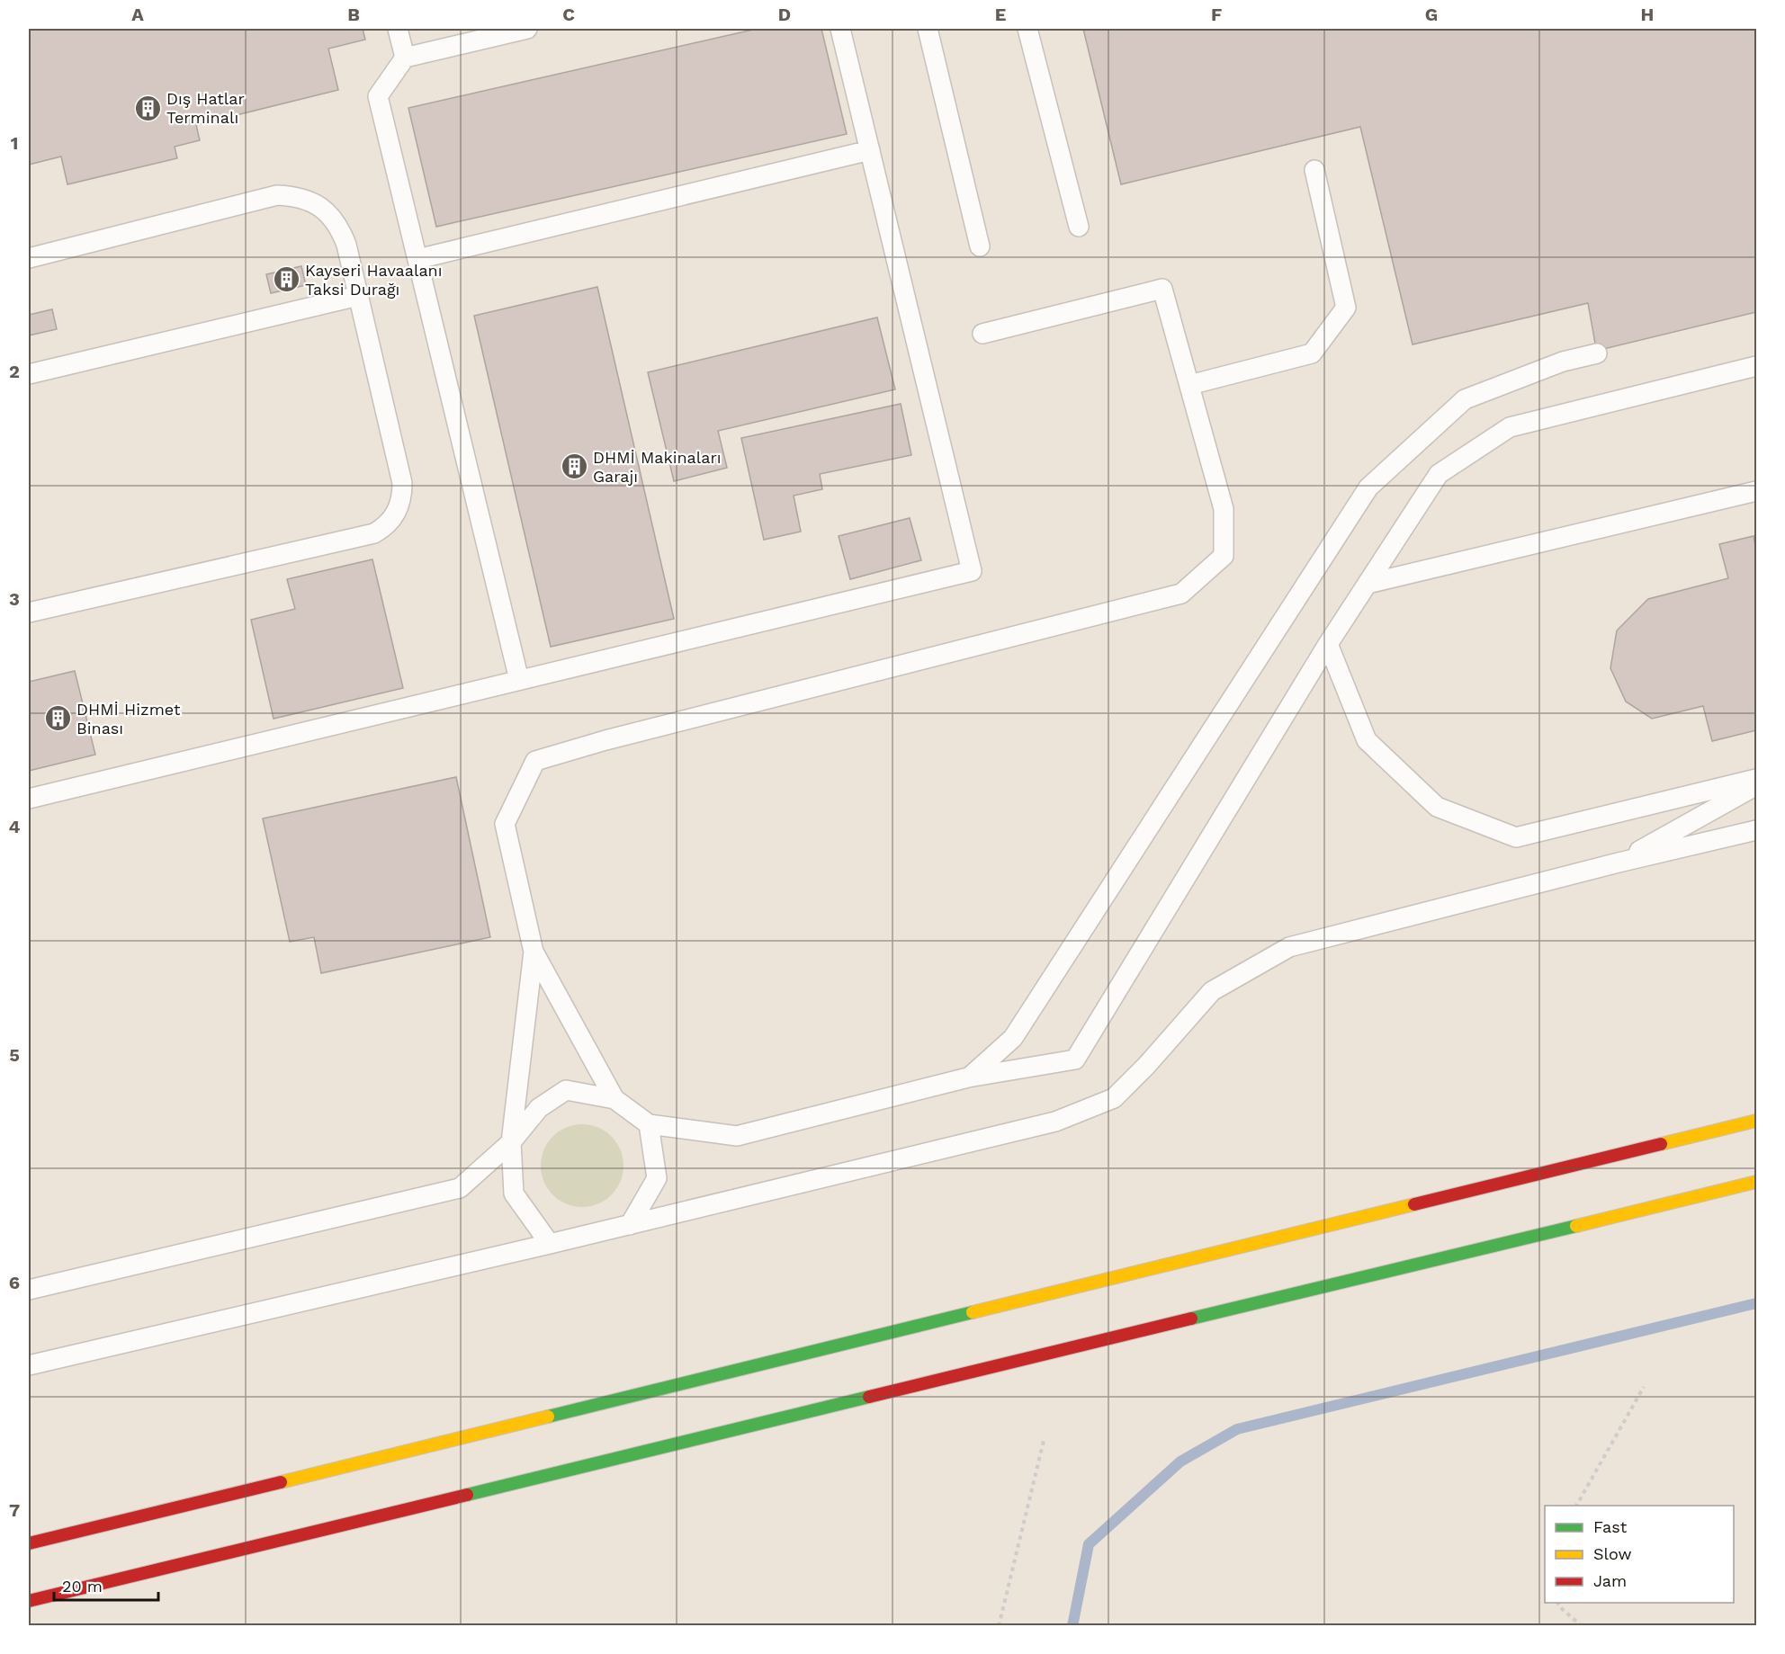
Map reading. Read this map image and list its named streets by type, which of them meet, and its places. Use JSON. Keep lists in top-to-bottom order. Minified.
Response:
{"places":{"building":["Dış Hatlar Terminalı","Kayseri Havaalanı Taksi Durağı","DHMİ Makinaları Garajı","DHMİ Hizmet Binası"]},"legend":["Fast","Slow","Jam"],"scale_bar":"20 m","grid":{"columns":["A","B","C","D","E","F","G","H"],"rows":["1","2","3","4","5","6","7"]}}
